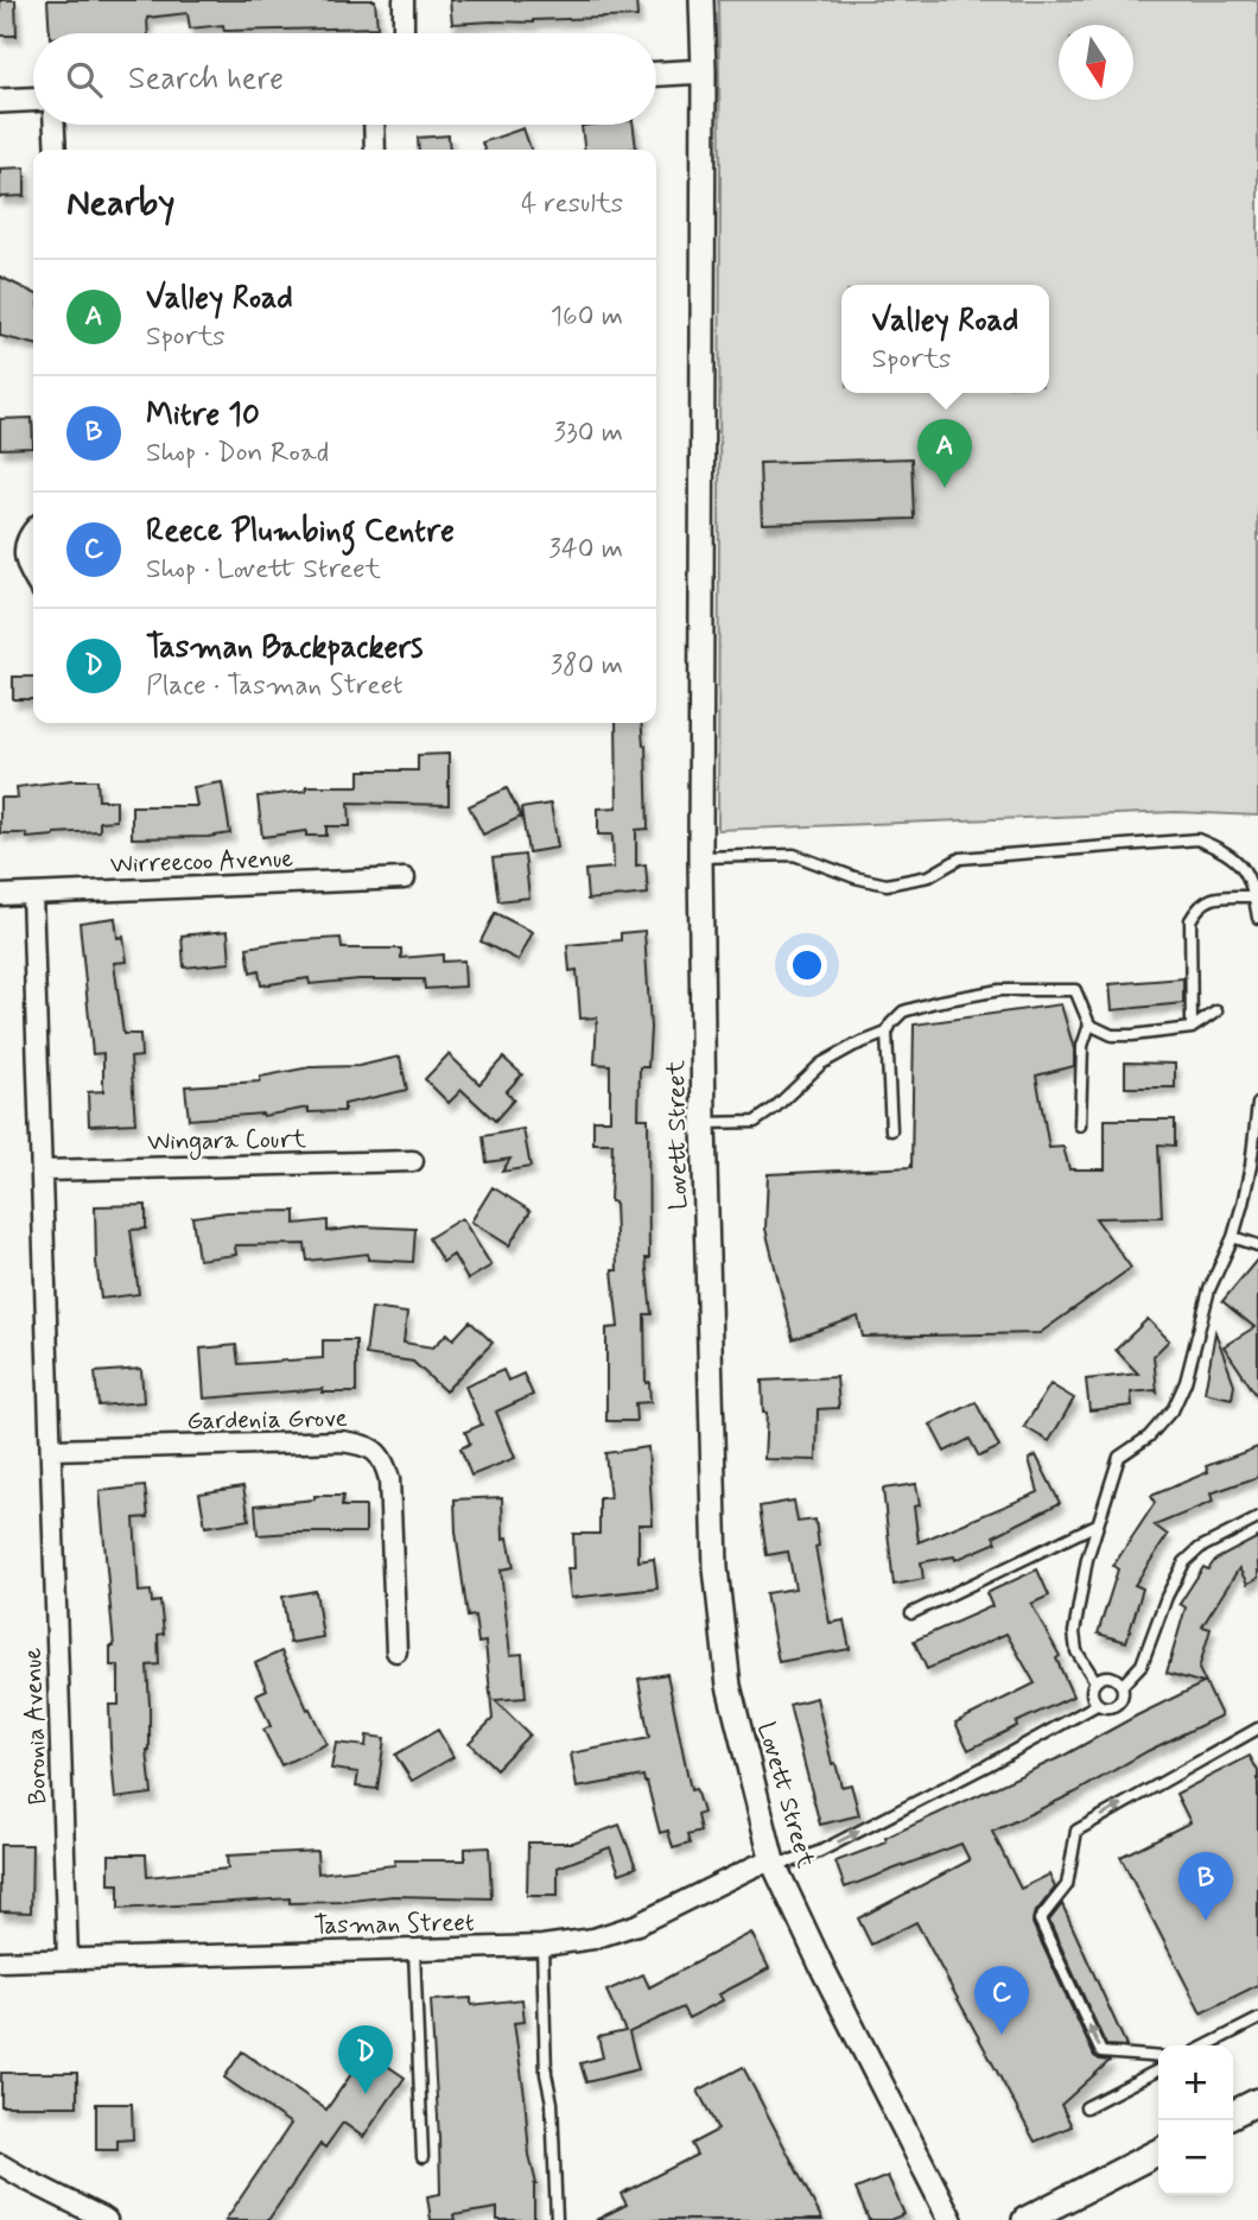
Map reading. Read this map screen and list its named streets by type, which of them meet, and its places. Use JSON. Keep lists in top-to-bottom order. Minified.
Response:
{"streets":{"street":["Wirreecoo Avenue","Lovett Street","Wingara Court","Gardenia Grove","Boronia Avenue","Tasman Street"]},"crossings":[["Wirreecoo Avenue","Boronia Avenue"],["Lovett Street","Tasman Street"],["Wingara Court","Boronia Avenue"],["Gardenia Grove","Boronia Avenue"],["Boronia Avenue","Tasman Street"]],"north":"bottom","page":{"search":"Search here","heading":["Nearby","4 results"],"list":[{"mark":"A","name":"Valley Road","note":"Sports","value":"160 m"},{"mark":"B","name":"Mitre 10","note":"Shop · Don Road","value":"330 m"},{"mark":"C","name":"Reece Plumbing Centre","note":"Shop · Lovett Street","value":"340 m"},{"mark":"D","name":"Tasman Backpackers","note":"Place · Tasman Street","value":"380 m"}],"popup":["Valley Road","Sports"],"pins":["A","B","C","D"],"map_buttons":["+","−"]}}
